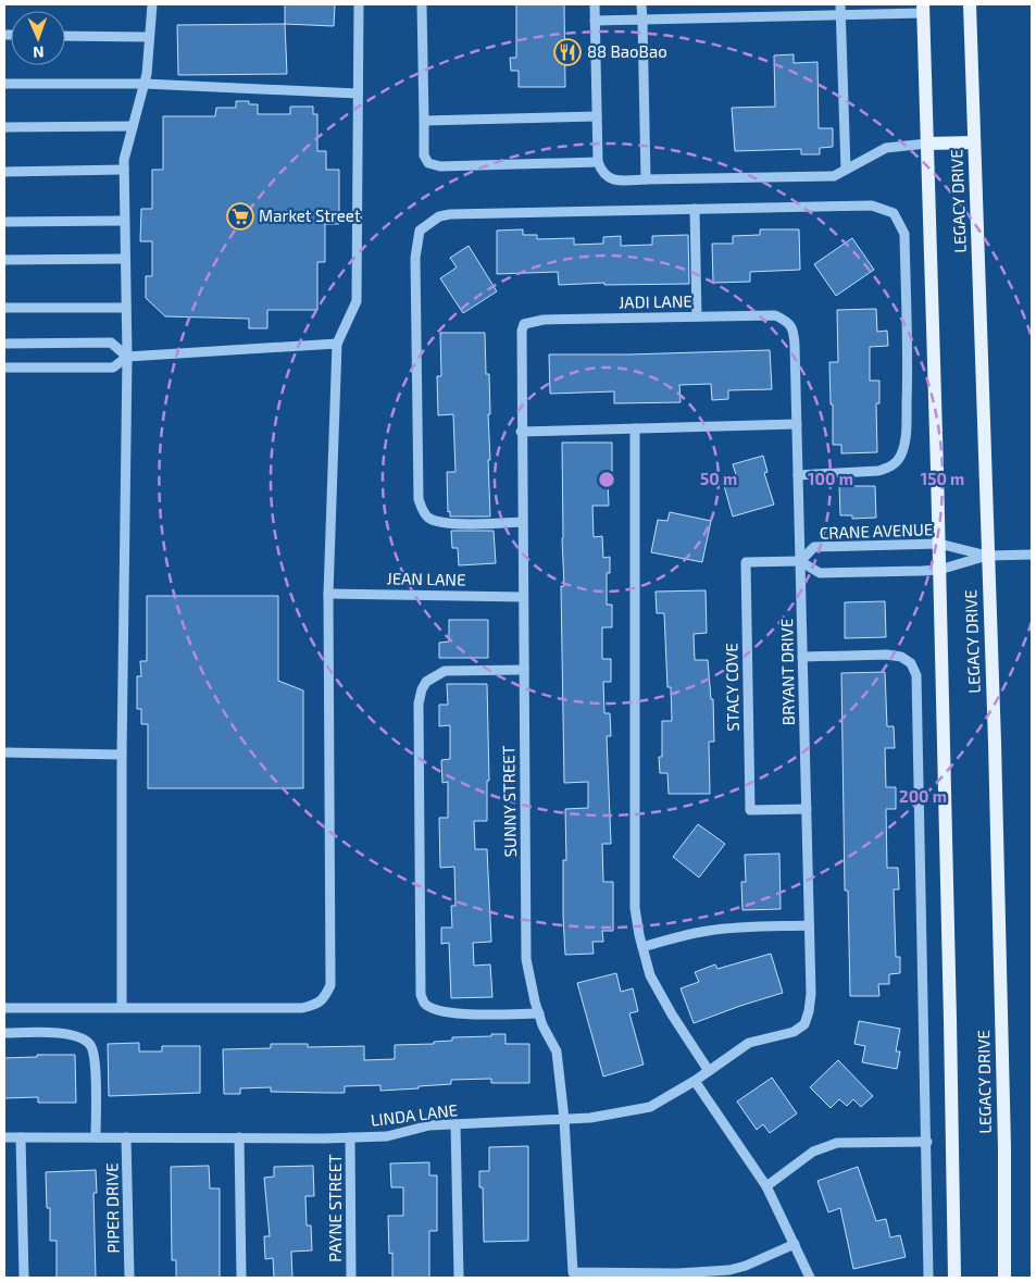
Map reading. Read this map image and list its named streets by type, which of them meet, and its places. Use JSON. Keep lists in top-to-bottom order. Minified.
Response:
{"streets":{"main road":["LEGACY DRIVE"],"street":["JADI LANE","CRANE AVENUE","JEAN LANE","BRYANT DRIVE","STACY COVE","SUNNY STREET","LINDA LANE","PIPER DRIVE","PAYNE STREET"]},"crossings":[["LEGACY DRIVE","CRANE AVENUE"],["JADI LANE","BRYANT DRIVE"],["JADI LANE","SUNNY STREET"],["CRANE AVENUE","BRYANT DRIVE"],["CRANE AVENUE","STACY COVE"],["JEAN LANE","SUNNY STREET"],["BRYANT DRIVE","STACY COVE"],["BRYANT DRIVE","LINDA LANE"],["SUNNY STREET","LINDA LANE"],["LINDA LANE","PIPER DRIVE"],["LINDA LANE","PAYNE STREET"]],"places":{"restaurant":["88 BaoBao"],"supermarket":["Market Street"]},"north":"bottom","rings":["50 m","100 m","150 m","200 m"]}
